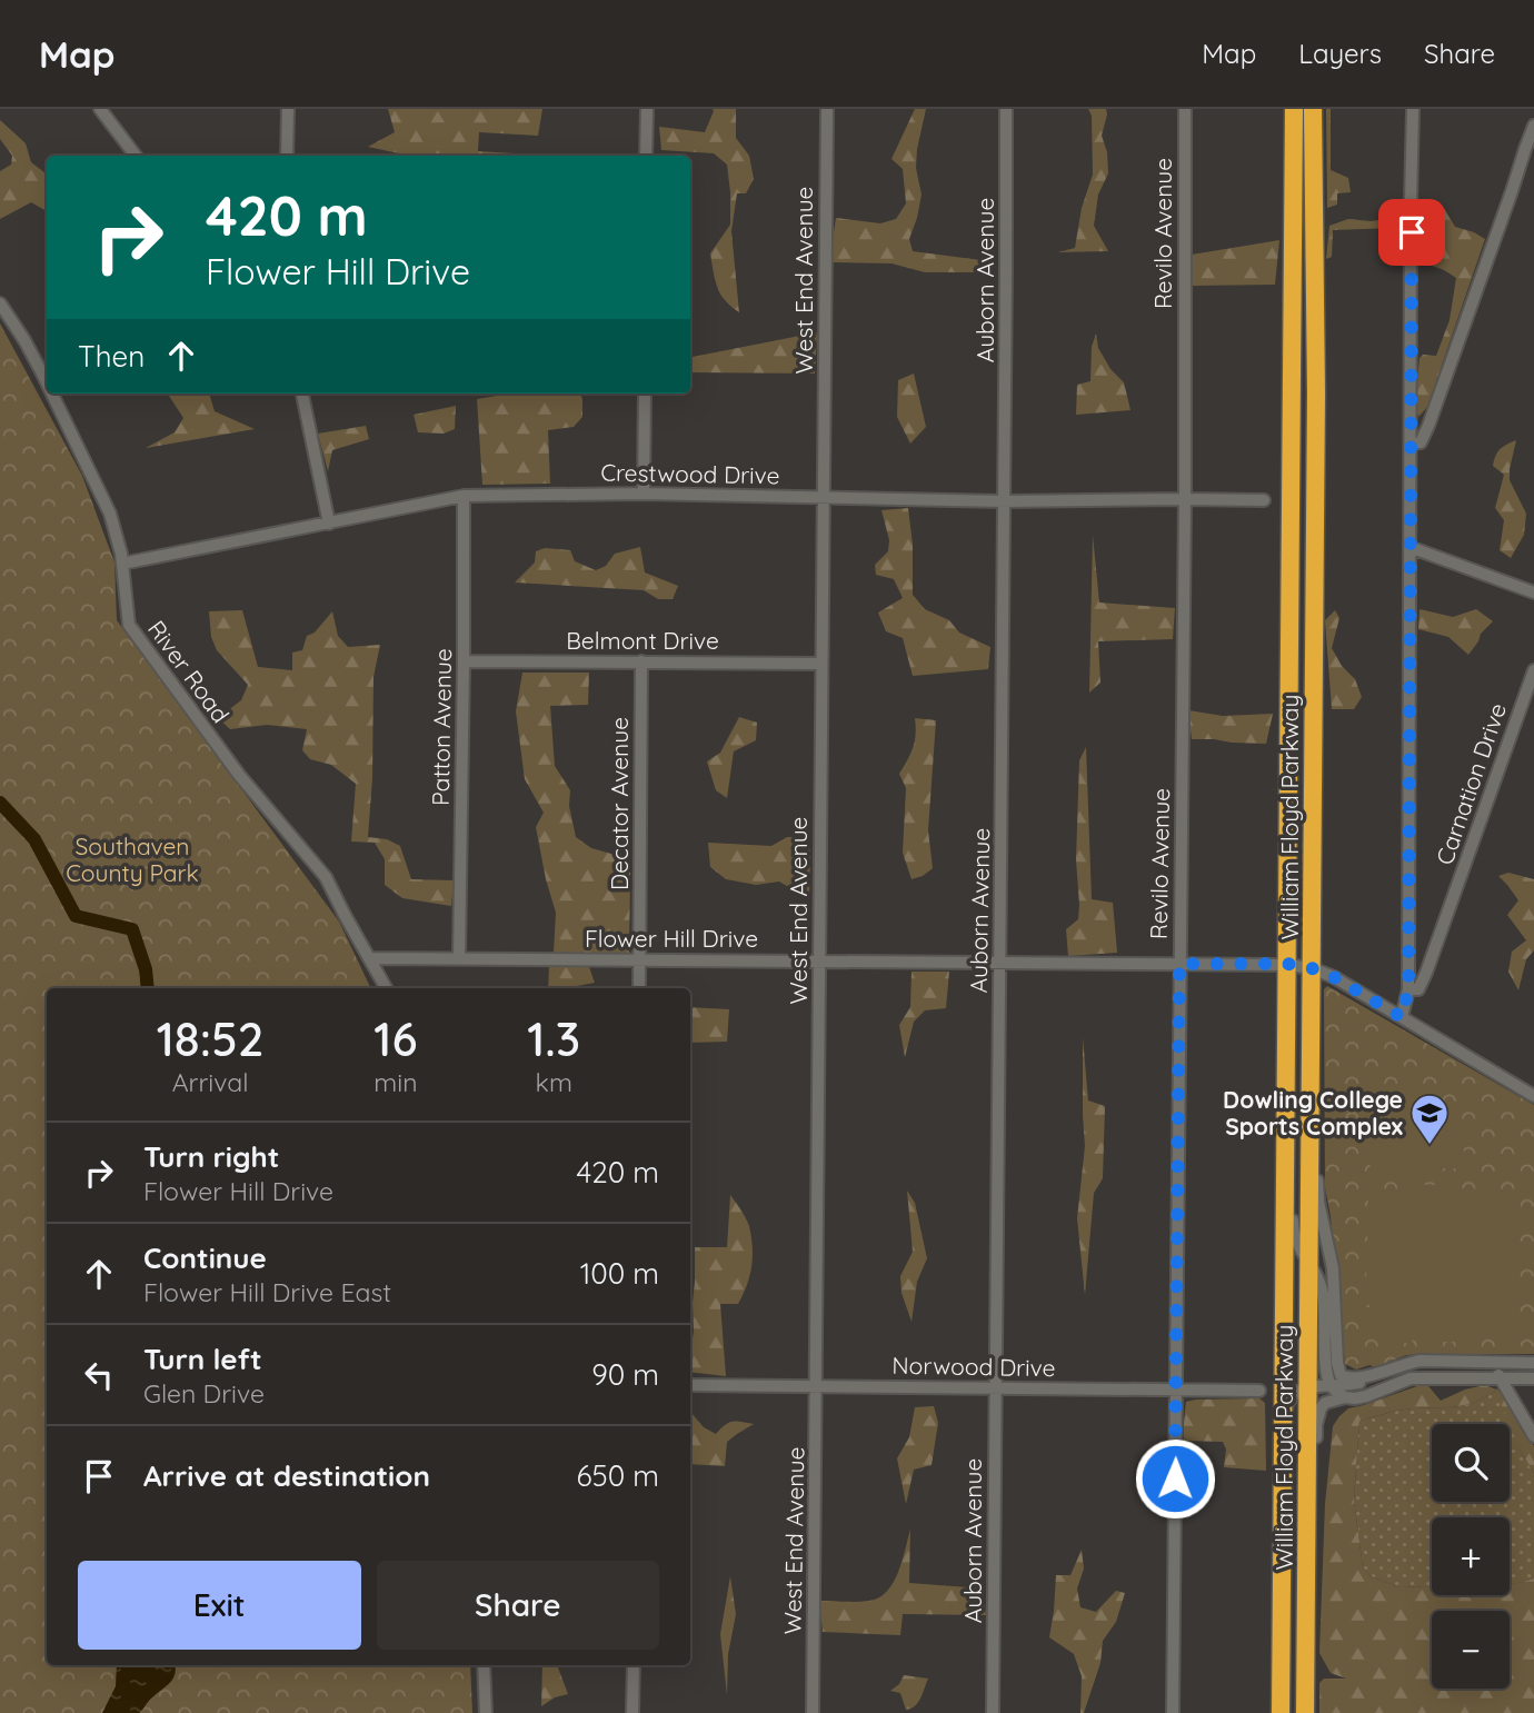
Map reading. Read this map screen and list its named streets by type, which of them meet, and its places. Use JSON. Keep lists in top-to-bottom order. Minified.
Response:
{"streets":{"highway":["William Floyd Parkway"],"street":["Revilo Avenue","West End Avenue","Auborn Avenue","Crestwood Drive","Belmont Drive","River Road","Patton Avenue","Carnation Drive","Decator Avenue","Flower Hill Drive","Norwood Drive"]},"crossings":[["Revilo Avenue","Crestwood Drive"],["Revilo Avenue","Flower Hill Drive"],["Revilo Avenue","Norwood Drive"],["West End Avenue","Crestwood Drive"],["West End Avenue","Belmont Drive"],["West End Avenue","Flower Hill Drive"],["West End Avenue","Norwood Drive"],["Auborn Avenue","Crestwood Drive"],["Auborn Avenue","Flower Hill Drive"],["Auborn Avenue","Norwood Drive"],["Crestwood Drive","River Road"],["Crestwood Drive","Patton Avenue"],["Belmont Drive","Patton Avenue"],["Belmont Drive","Decator Avenue"],["River Road","Flower Hill Drive"],["Patton Avenue","Flower Hill Drive"],["Decator Avenue","Flower Hill Drive"],["William Floyd Parkway","Flower Hill Drive"]],"parks":["Southaven County Park"],"places":{"school or university":["Dowling College Sports Complex"]},"page":{"header":"Map","nav":["Map","Layers","Share"],"turn":["420 m","Flower Hill Drive"],"then":"Then","eta":["18:52","Arrival","16","min","1.3","km"],"list":[{"name":"Turn right","note":"Flower Hill Drive","value":"420 m"},{"name":"Continue","note":"Flower Hill Drive East","value":"100 m"},{"name":"Turn left","note":"Glen Drive","value":"90 m"},{"name":"Arrive at destination","value":"650 m"}],"map_buttons":["+","−"],"buttons":["Exit","Share"]}}
